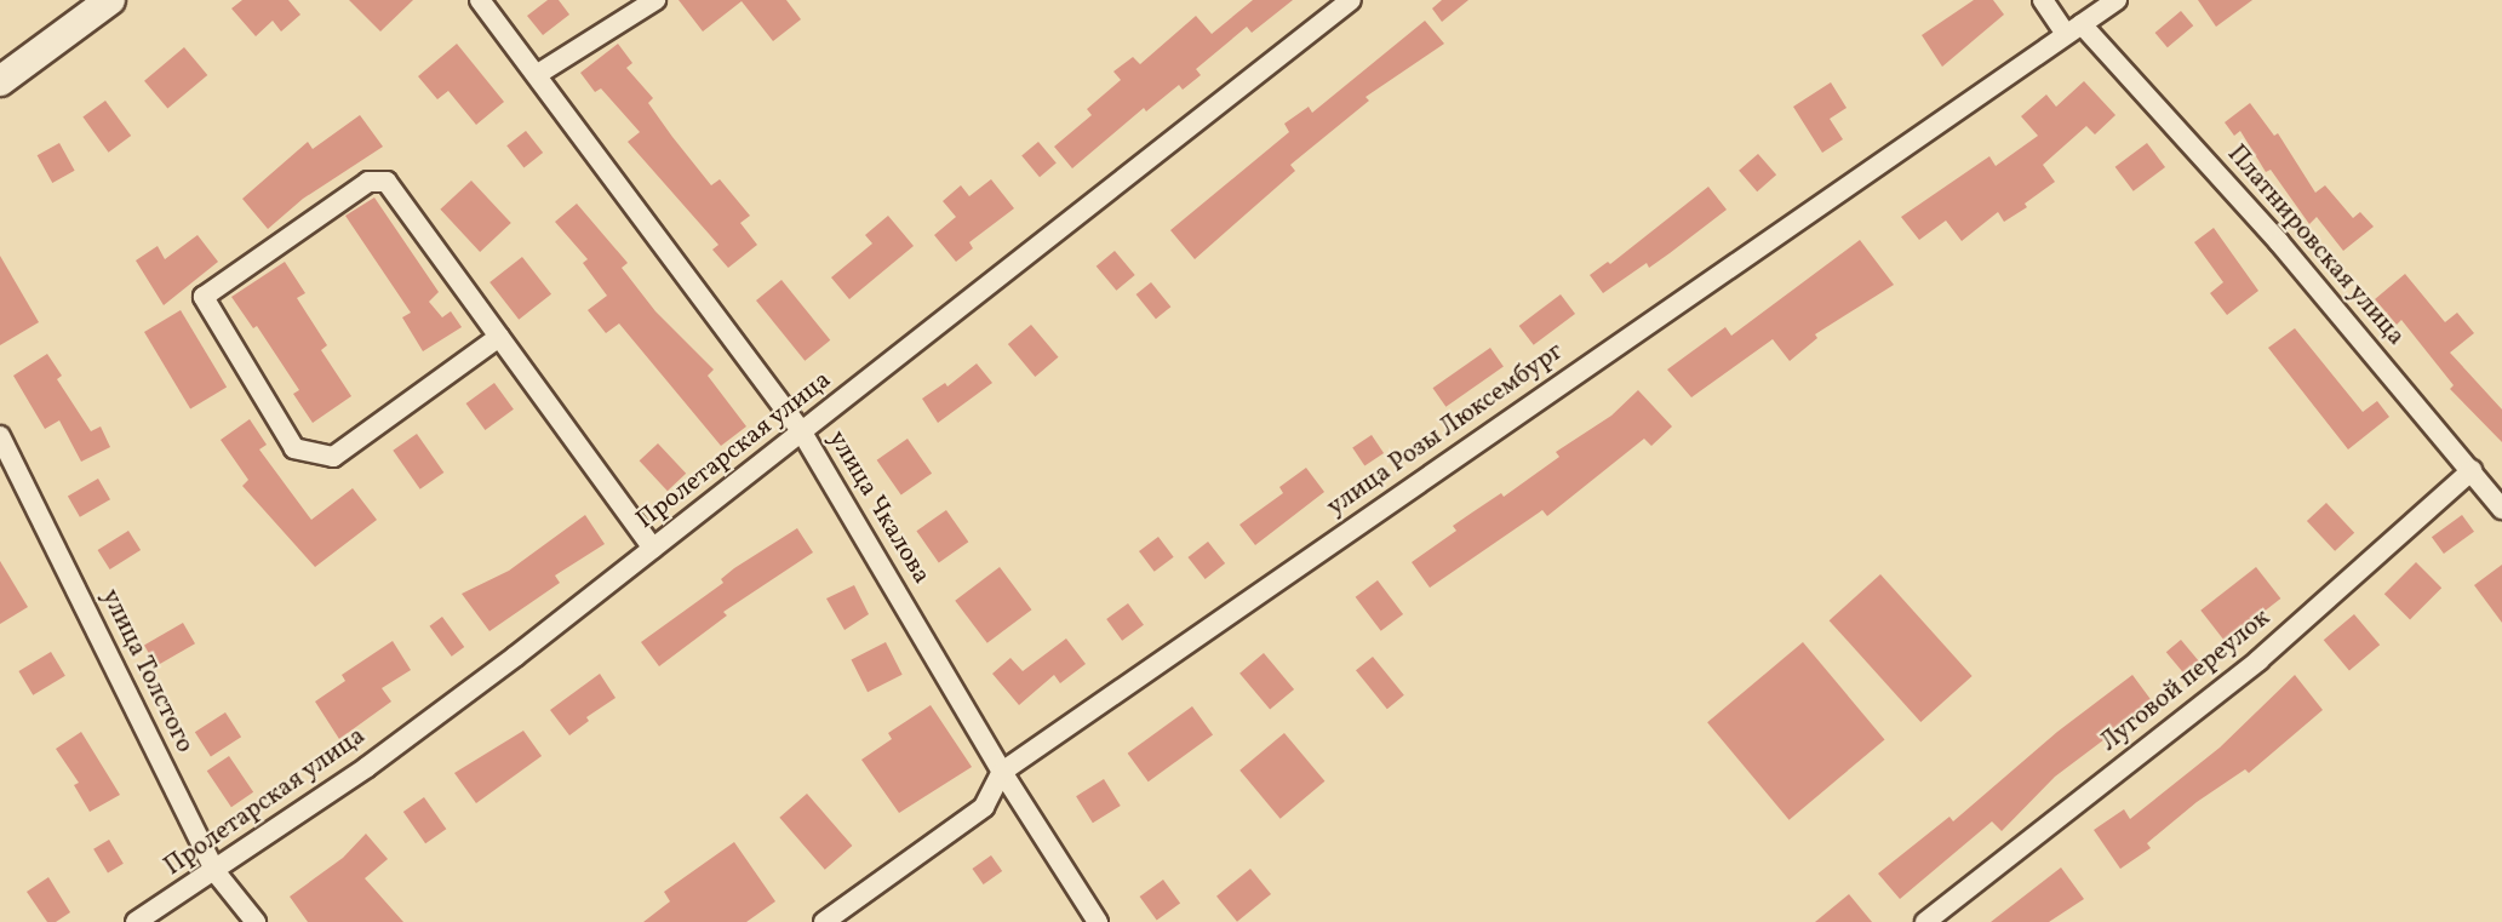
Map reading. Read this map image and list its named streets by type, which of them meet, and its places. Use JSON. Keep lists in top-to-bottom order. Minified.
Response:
{"streets":{"street":["Платнировская улица","улица Розы Люксембург","Пролетарская улица","улица Чкалова","улица Толстого","Луговой переулок"]},"crossings":[["Платнировская улица","улица Розы Люксембург"],["Платнировская улица","Луговой переулок"],["улица Розы Люксембург","улица Чкалова"],["Пролетарская улица","улица Чкалова"],["Пролетарская улица","улица Толстого"]]}
